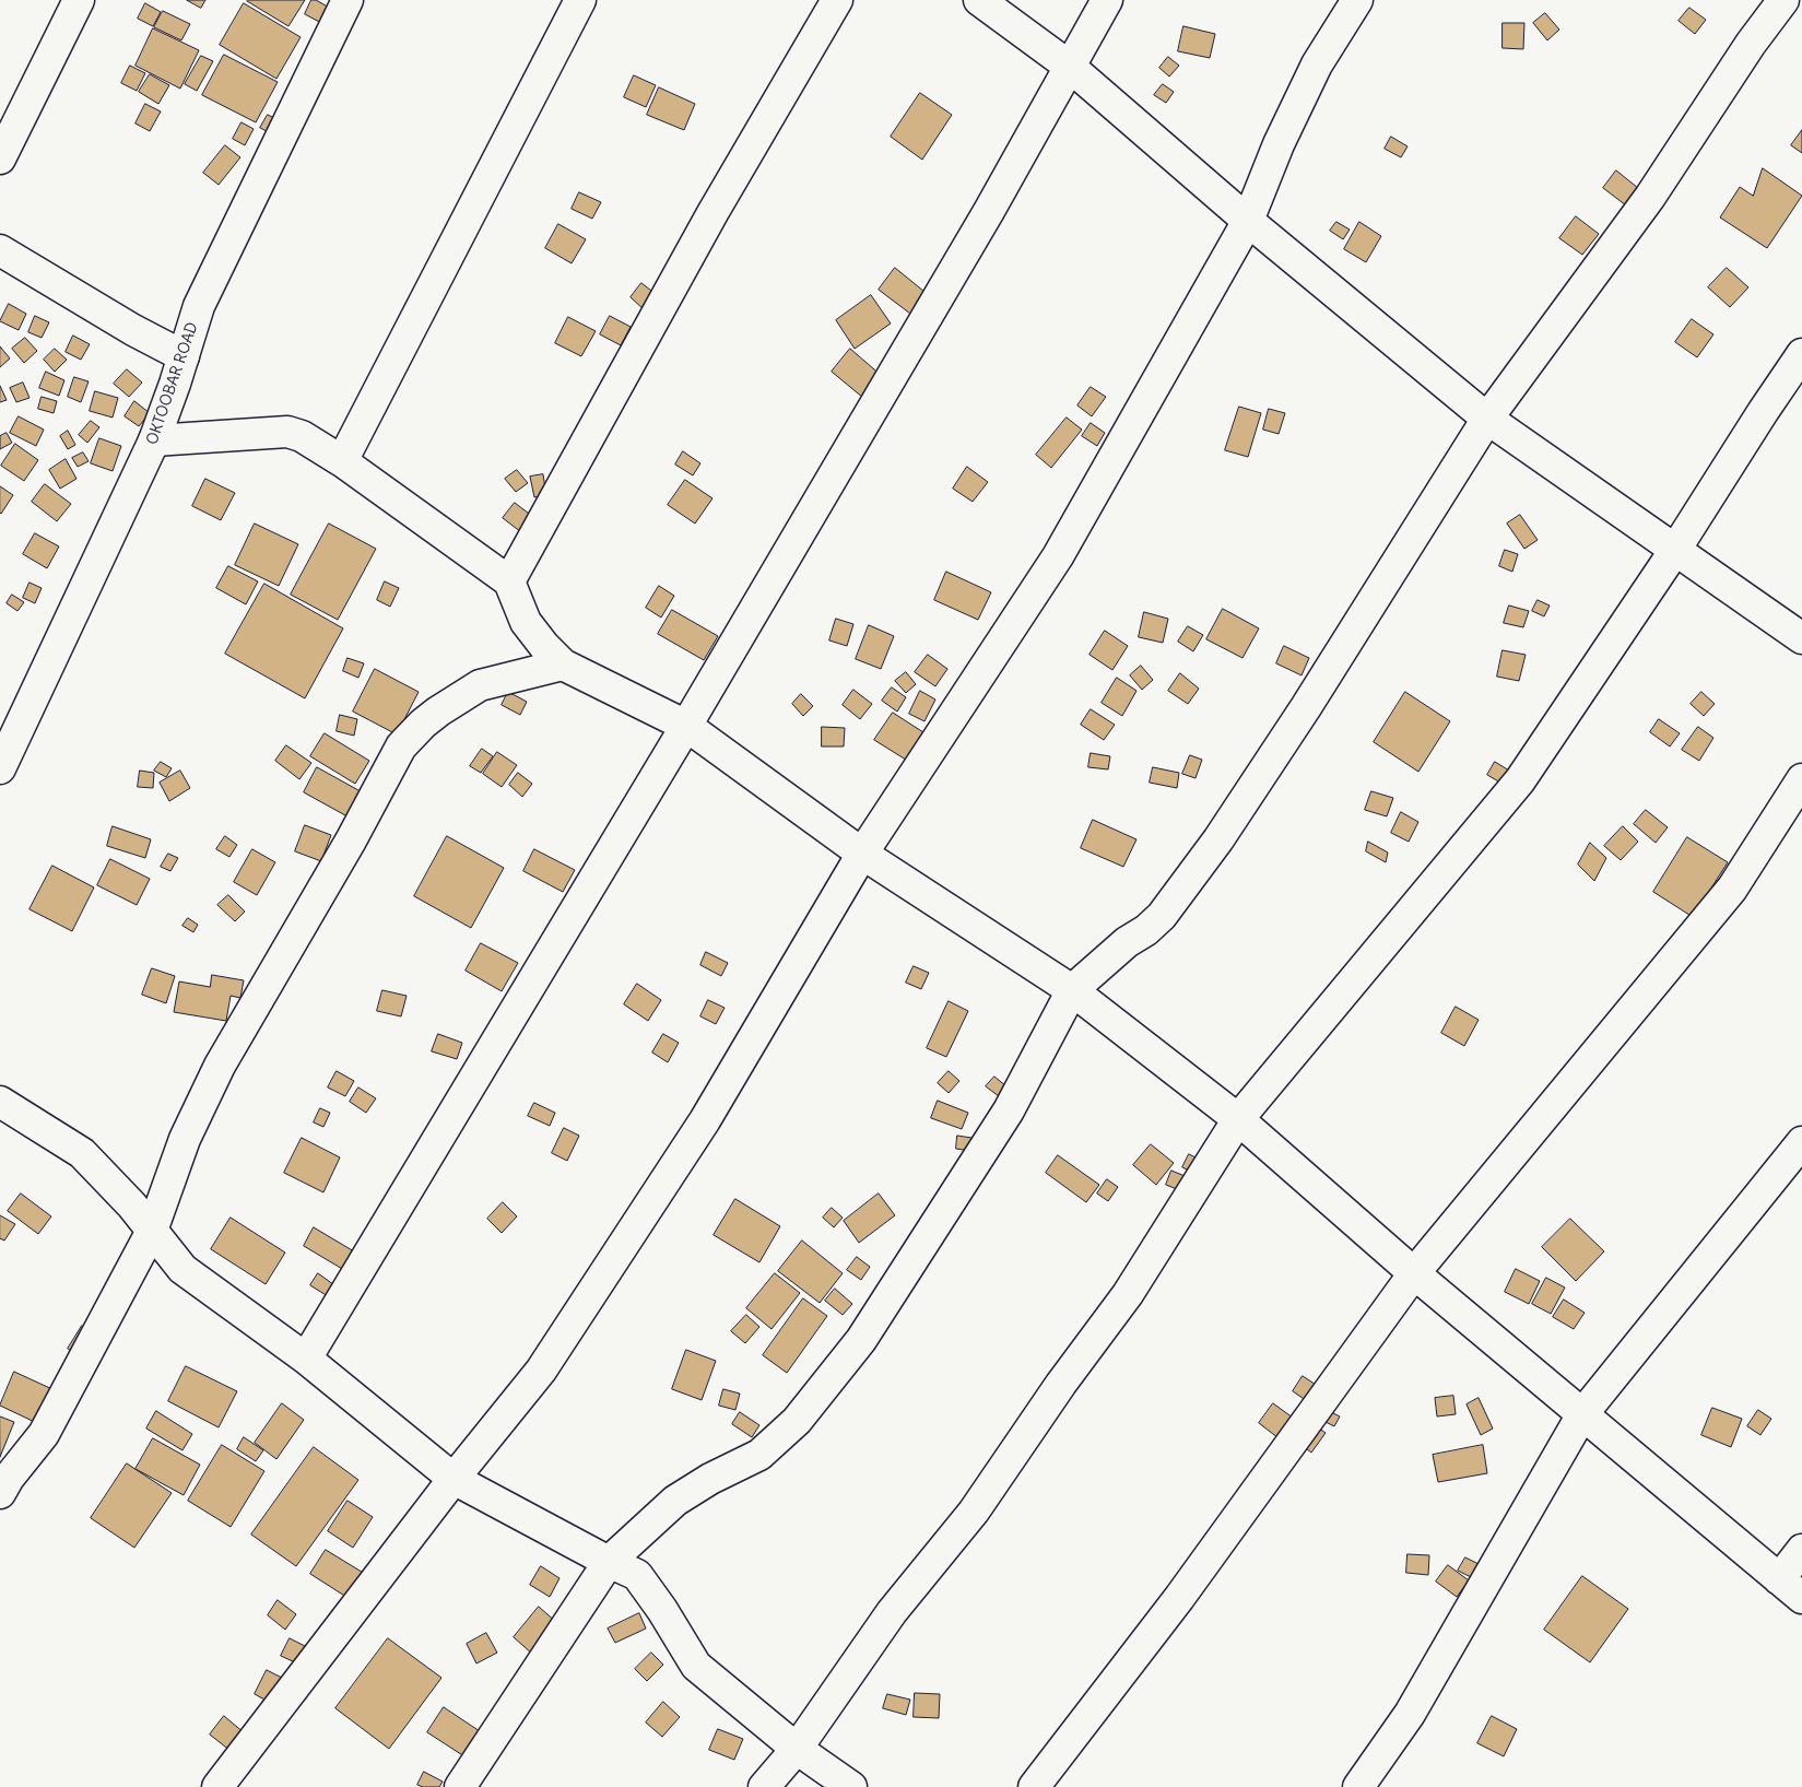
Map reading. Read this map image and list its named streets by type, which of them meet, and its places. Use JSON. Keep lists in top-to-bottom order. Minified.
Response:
{"streets":{"street":["OKTOOBAR ROAD"]}}
